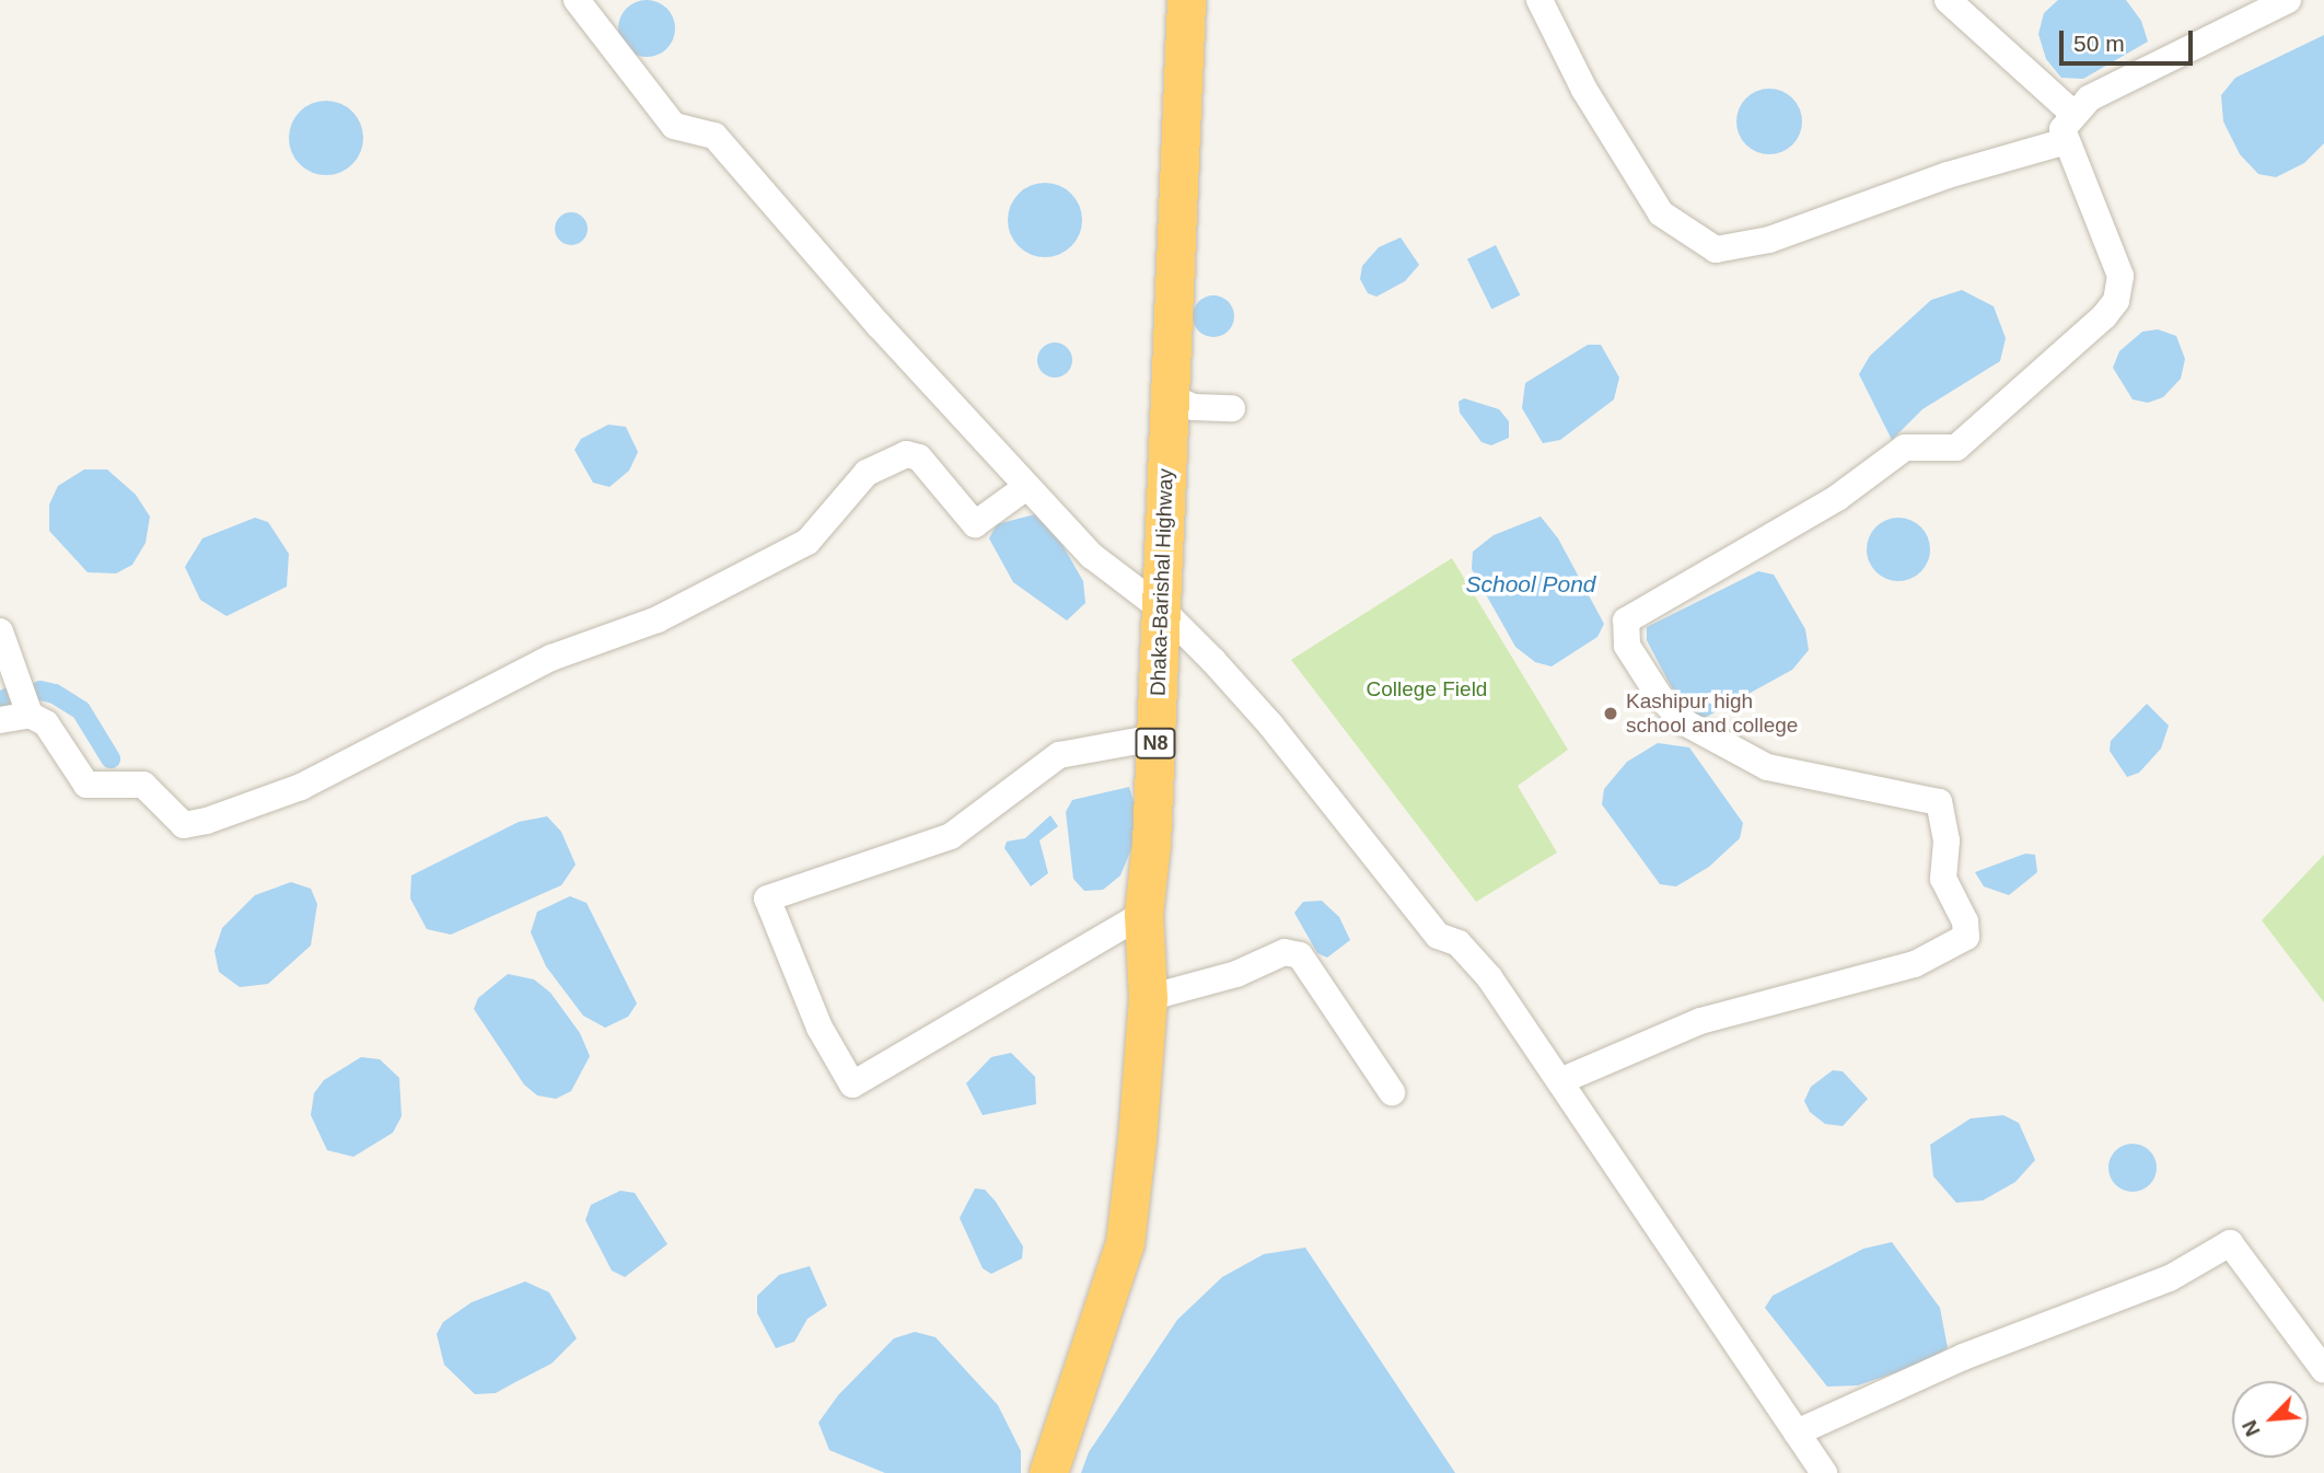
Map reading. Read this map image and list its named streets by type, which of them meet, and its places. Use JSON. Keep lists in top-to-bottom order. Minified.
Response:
{"streets":{"highway":["Dhaka-Barishal Highway","N8"]},"water":["School Pond"],"parks":["College Field"],"places":["Kashipur high school and college"],"scale_bar":"50 m","north":"bottom left"}
